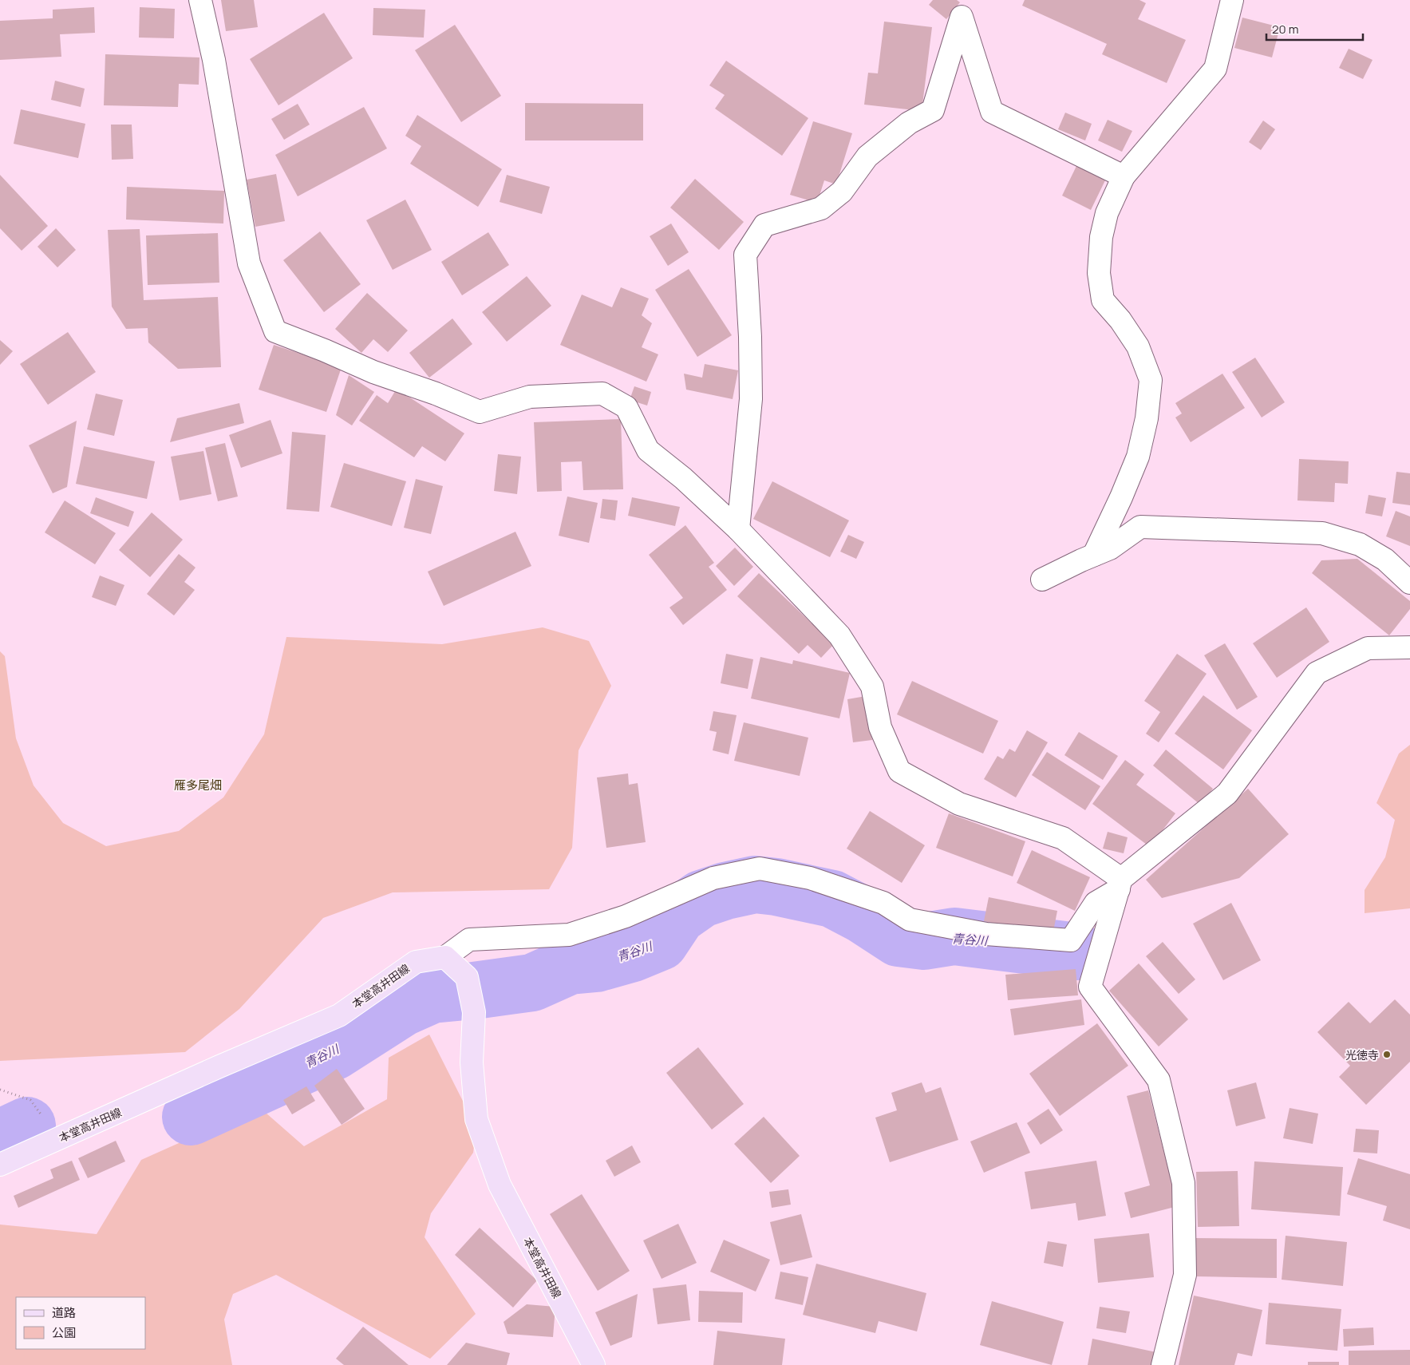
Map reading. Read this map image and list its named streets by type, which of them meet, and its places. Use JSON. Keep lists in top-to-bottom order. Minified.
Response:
{"streets":{"main road":["本堂高井田線"]},"districts":["雁多尾畑"],"water":["青谷川"],"places":["光徳寺"],"legend":["道路","公園"],"scale_bar":"20 m"}
